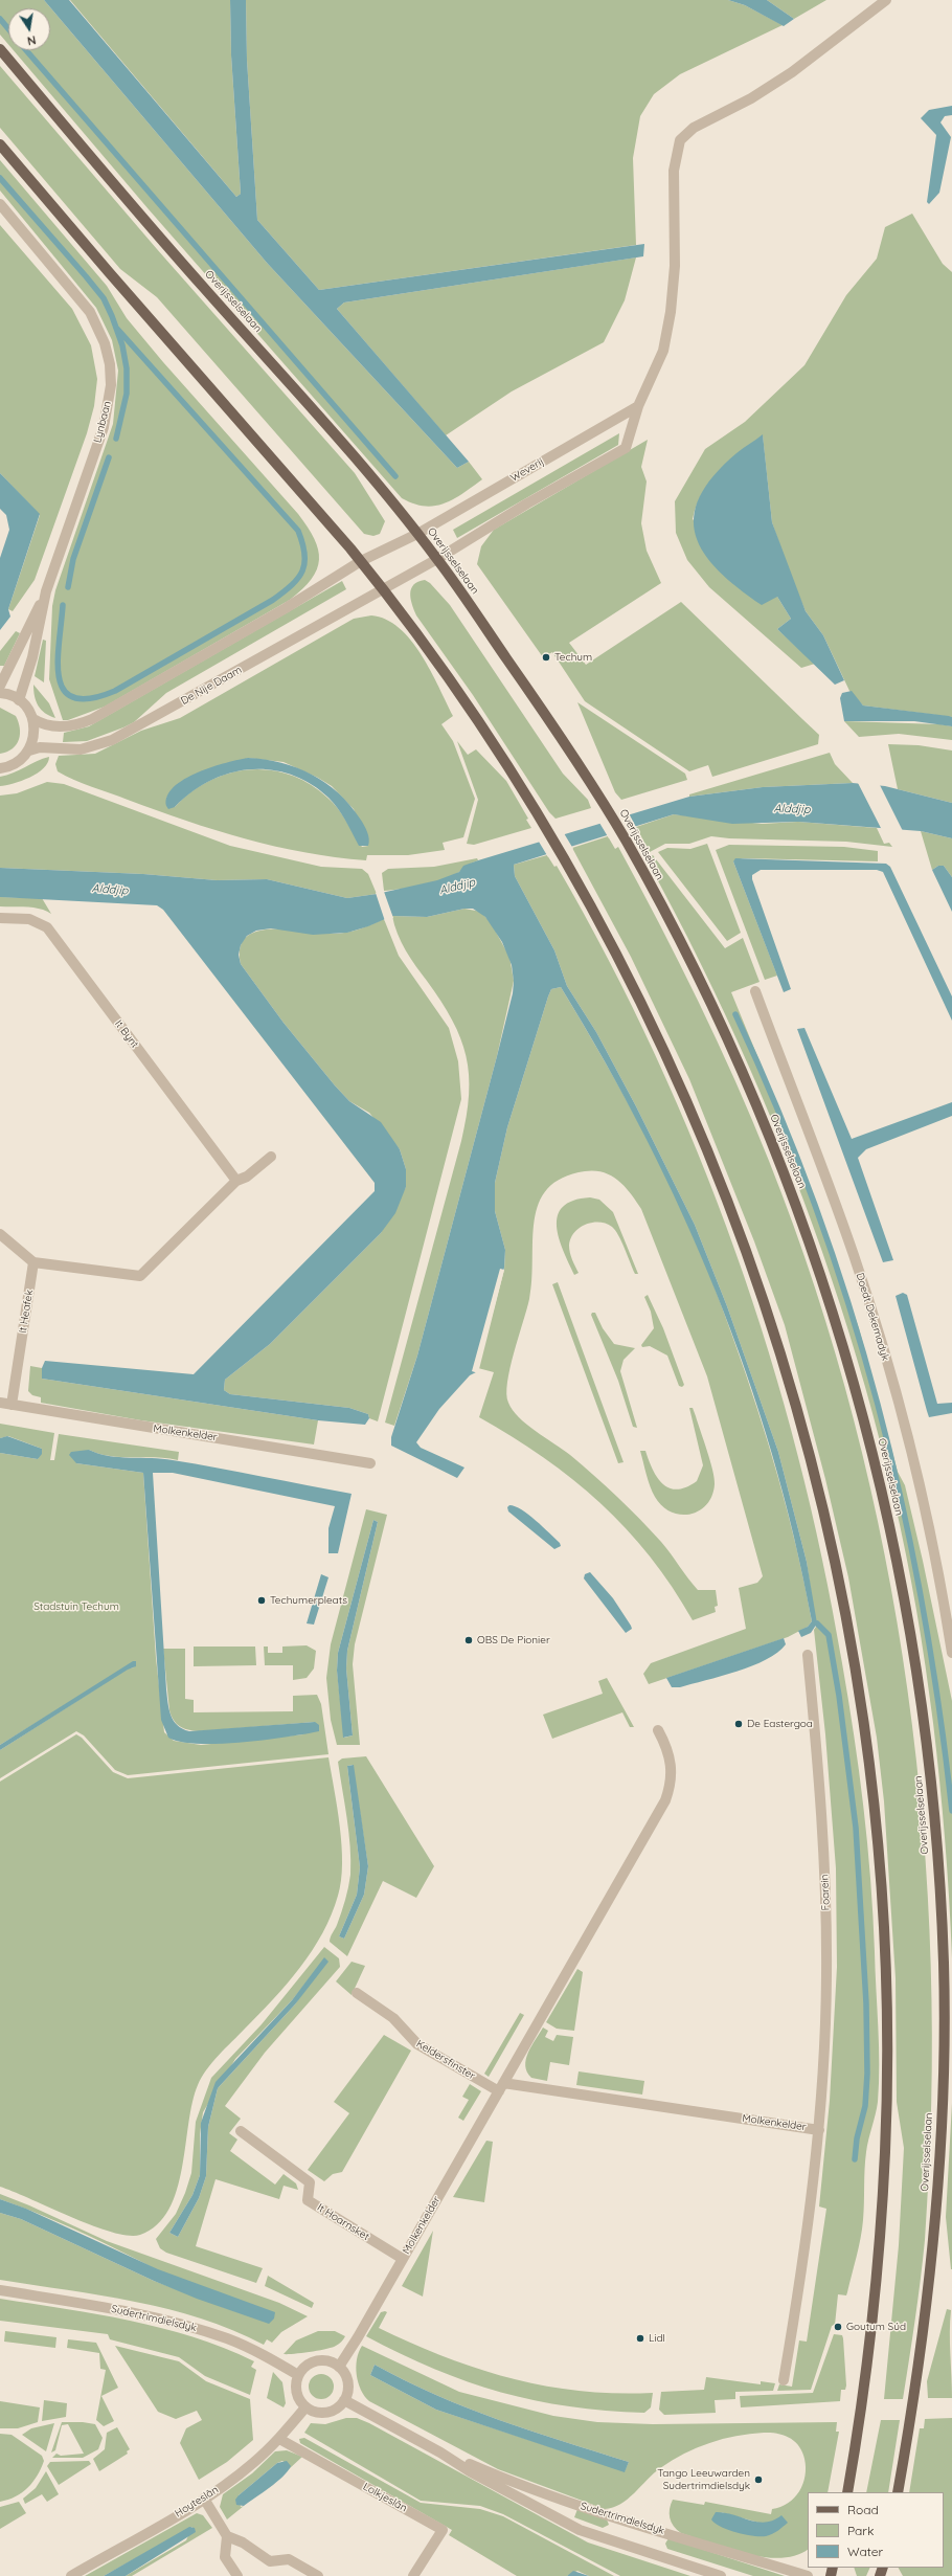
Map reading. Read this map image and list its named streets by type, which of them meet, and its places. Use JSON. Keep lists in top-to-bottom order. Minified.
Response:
{"streets":{"main road":["Overijsselselaan"],"street":["Lynbaan","Weverij","De Nije Daam","It Bynt","It Heafek","Doedt Dekemadyk","Molkenkelder","Foarein","Keldersfinster","It Hoarnsket","Sudertrimdielsdyk","Lolkjeslân","Hoyteslân"]},"crossings":[["Overijsselselaan","Weverij"],["Overijsselselaan","De Nije Daam"],["It Heafek","Molkenkelder"],["Molkenkelder","Foarein"],["Molkenkelder","Keldersfinster"],["Molkenkelder","It Hoarnsket"],["Molkenkelder","Sudertrimdielsdyk"],["Molkenkelder","Hoyteslân"],["Sudertrimdielsdyk","Hoyteslân"],["Lolkjeslân","Hoyteslân"]],"water":["Alddjip"],"parks":["Stadstuin Techum"],"places":["Techum","Techumerpleats","OBS De Pionier","De Eastergoa","Goutum Súd","Lidl","Tango Leeuwarden Sudertrimdielsdyk"],"legend":["Road","Park","Water"],"north":"bottom"}
